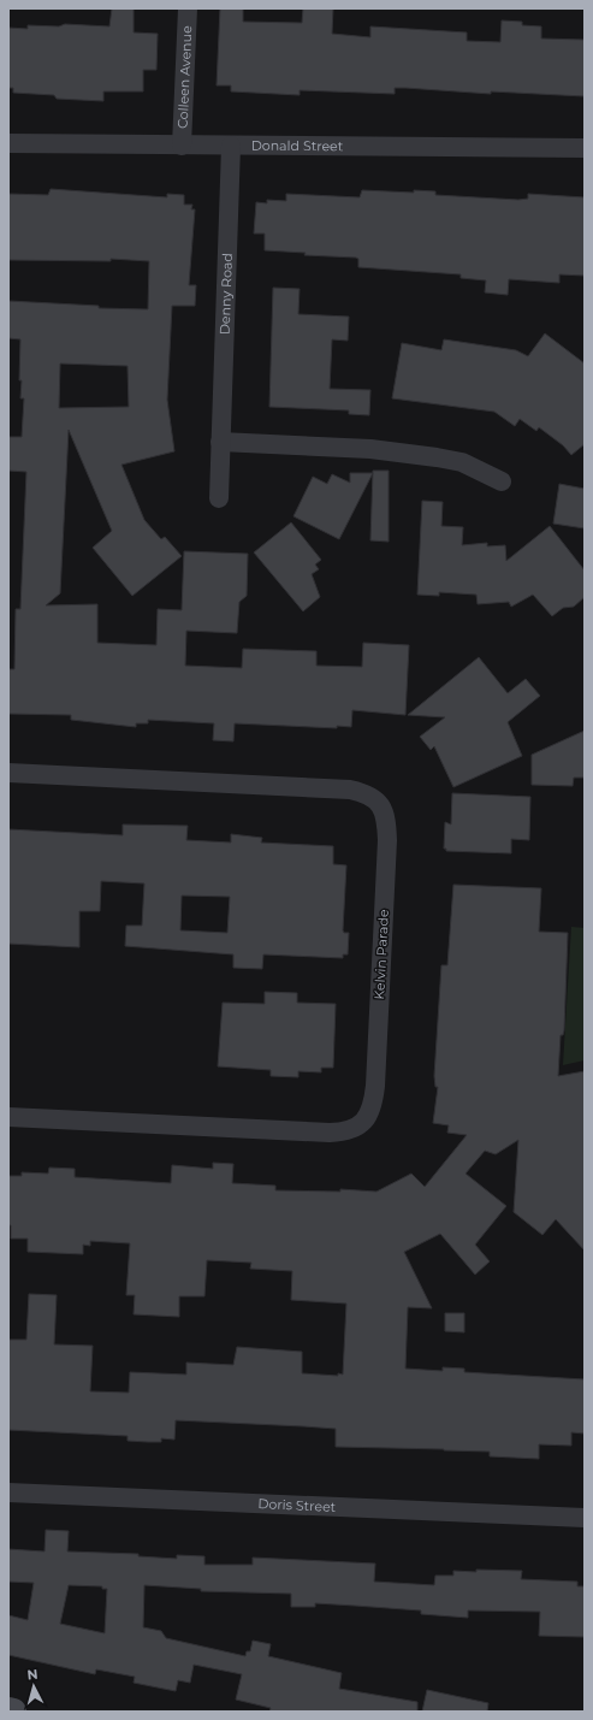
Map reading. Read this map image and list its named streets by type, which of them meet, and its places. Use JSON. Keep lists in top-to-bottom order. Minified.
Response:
{"streets":{"street":["Colleen Avenue","Donald Street","Denny Road","Kelvin Parade","Doris Street"]},"crossings":[["Colleen Avenue","Donald Street"],["Donald Street","Denny Road"]],"north":"top"}
